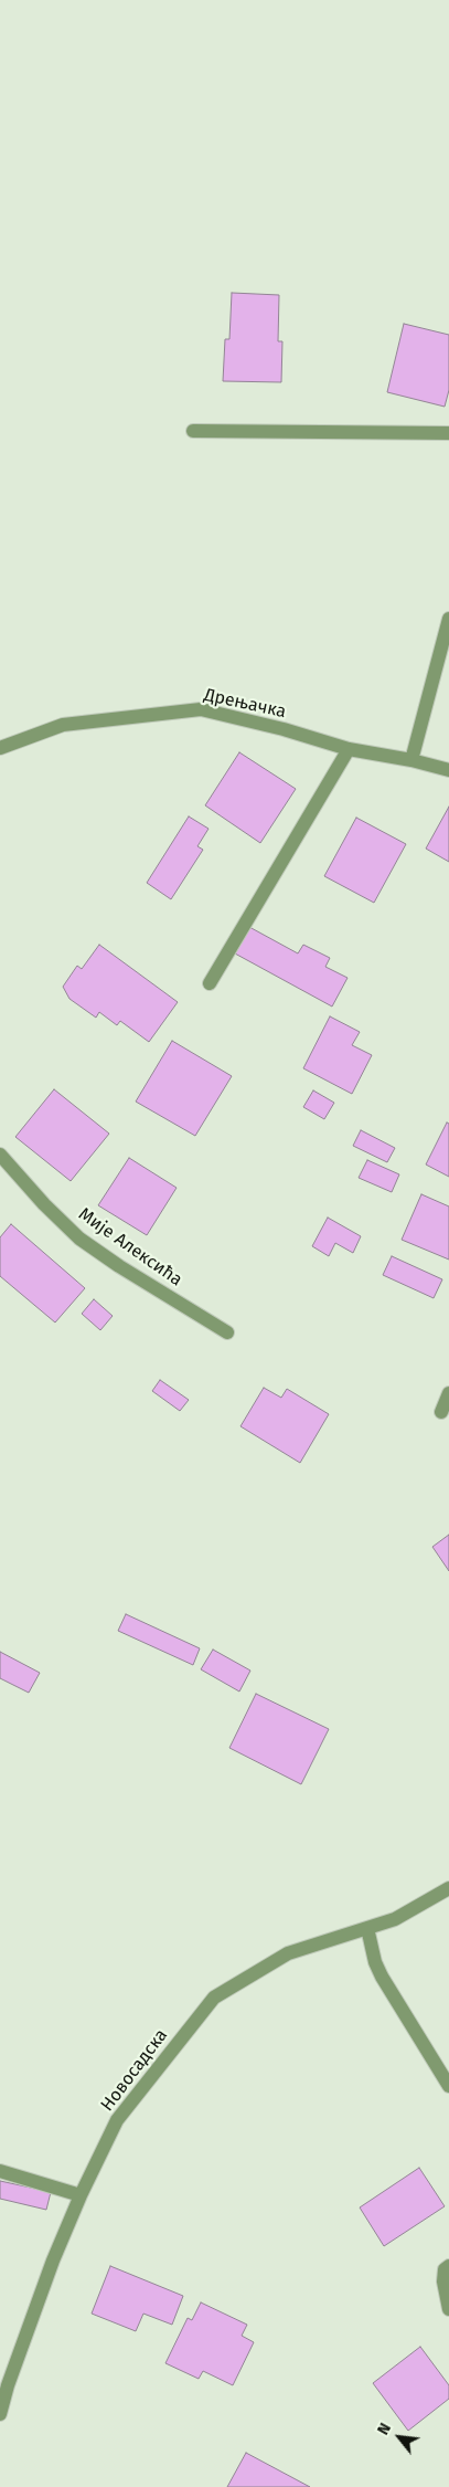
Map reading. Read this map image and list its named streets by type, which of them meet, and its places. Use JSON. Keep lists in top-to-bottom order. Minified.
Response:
{"streets":{"street":["Дрењачка","Мије Алексића","Новосадска"]},"north":"top left"}
